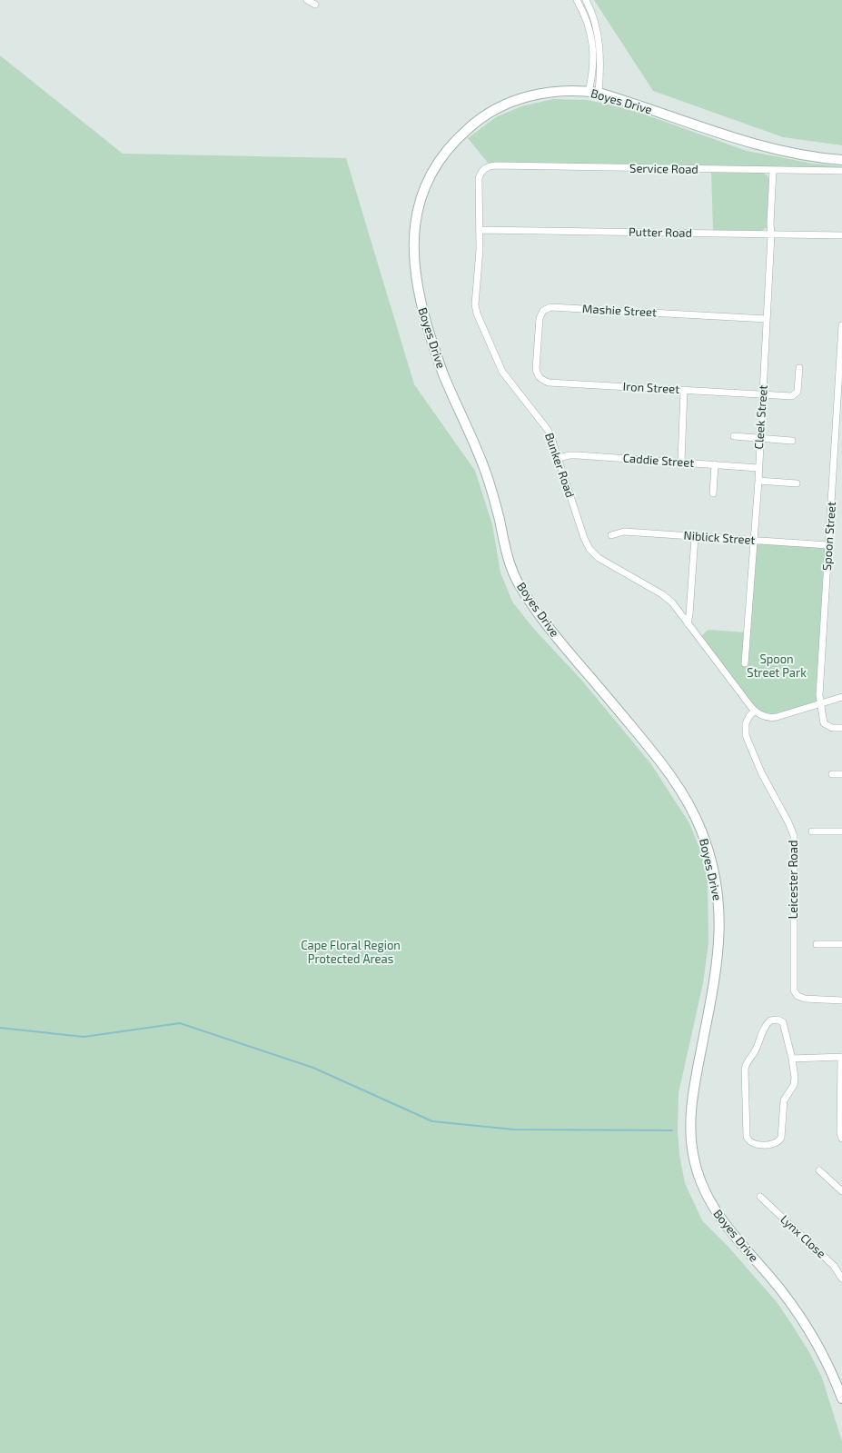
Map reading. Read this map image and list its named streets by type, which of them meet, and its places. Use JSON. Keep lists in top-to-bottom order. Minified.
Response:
{"streets":{"main road":["Boyes Drive"],"street":["Service Road","Putter Road","Mashie Street","Iron Street","Cleek Street","Caddie Street","Bunker Road","Spoon Street","Niblick Street","Leicester Road","Lynx Close"]},"crossings":[["Service Road","Cleek Street"],["Service Road","Bunker Road"],["Putter Road","Cleek Street"],["Putter Road","Bunker Road"],["Mashie Street","Iron Street"],["Mashie Street","Cleek Street"],["Iron Street","Cleek Street"],["Cleek Street","Caddie Street"],["Cleek Street","Niblick Street"],["Caddie Street","Bunker Road"],["Bunker Road","Leicester Road"],["Spoon Street","Niblick Street"]],"parks":["Spoon Street Park","Cape Floral Region Protected Areas"]}
